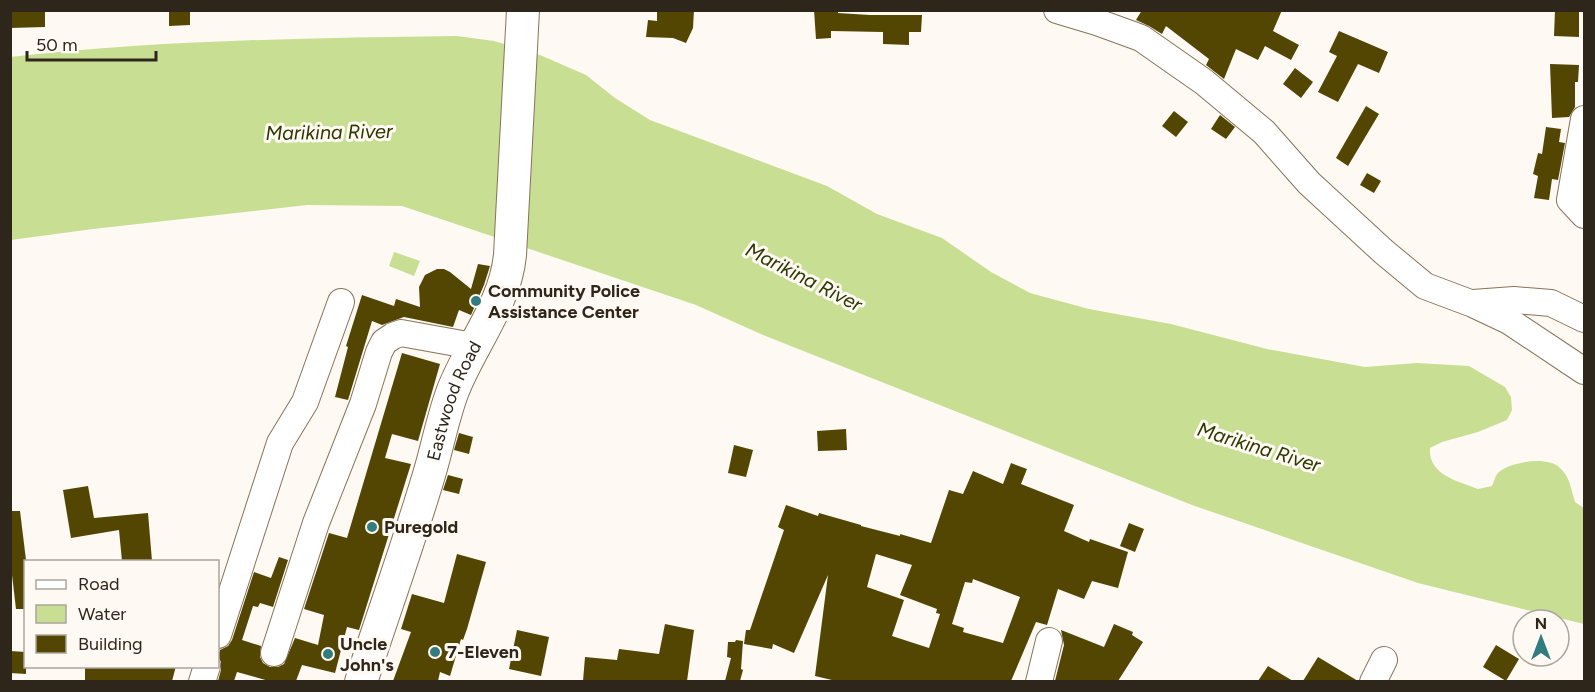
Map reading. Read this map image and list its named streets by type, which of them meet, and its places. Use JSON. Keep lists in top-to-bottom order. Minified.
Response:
{"streets":{"main road":["Eastwood Road"]},"water":["Marikina River"],"places":["Community Police Assistance Center","Puregold","7-Eleven","Uncle John's"],"legend":["Road","Water","Building"],"scale_bar":"50 m","north":"top"}
